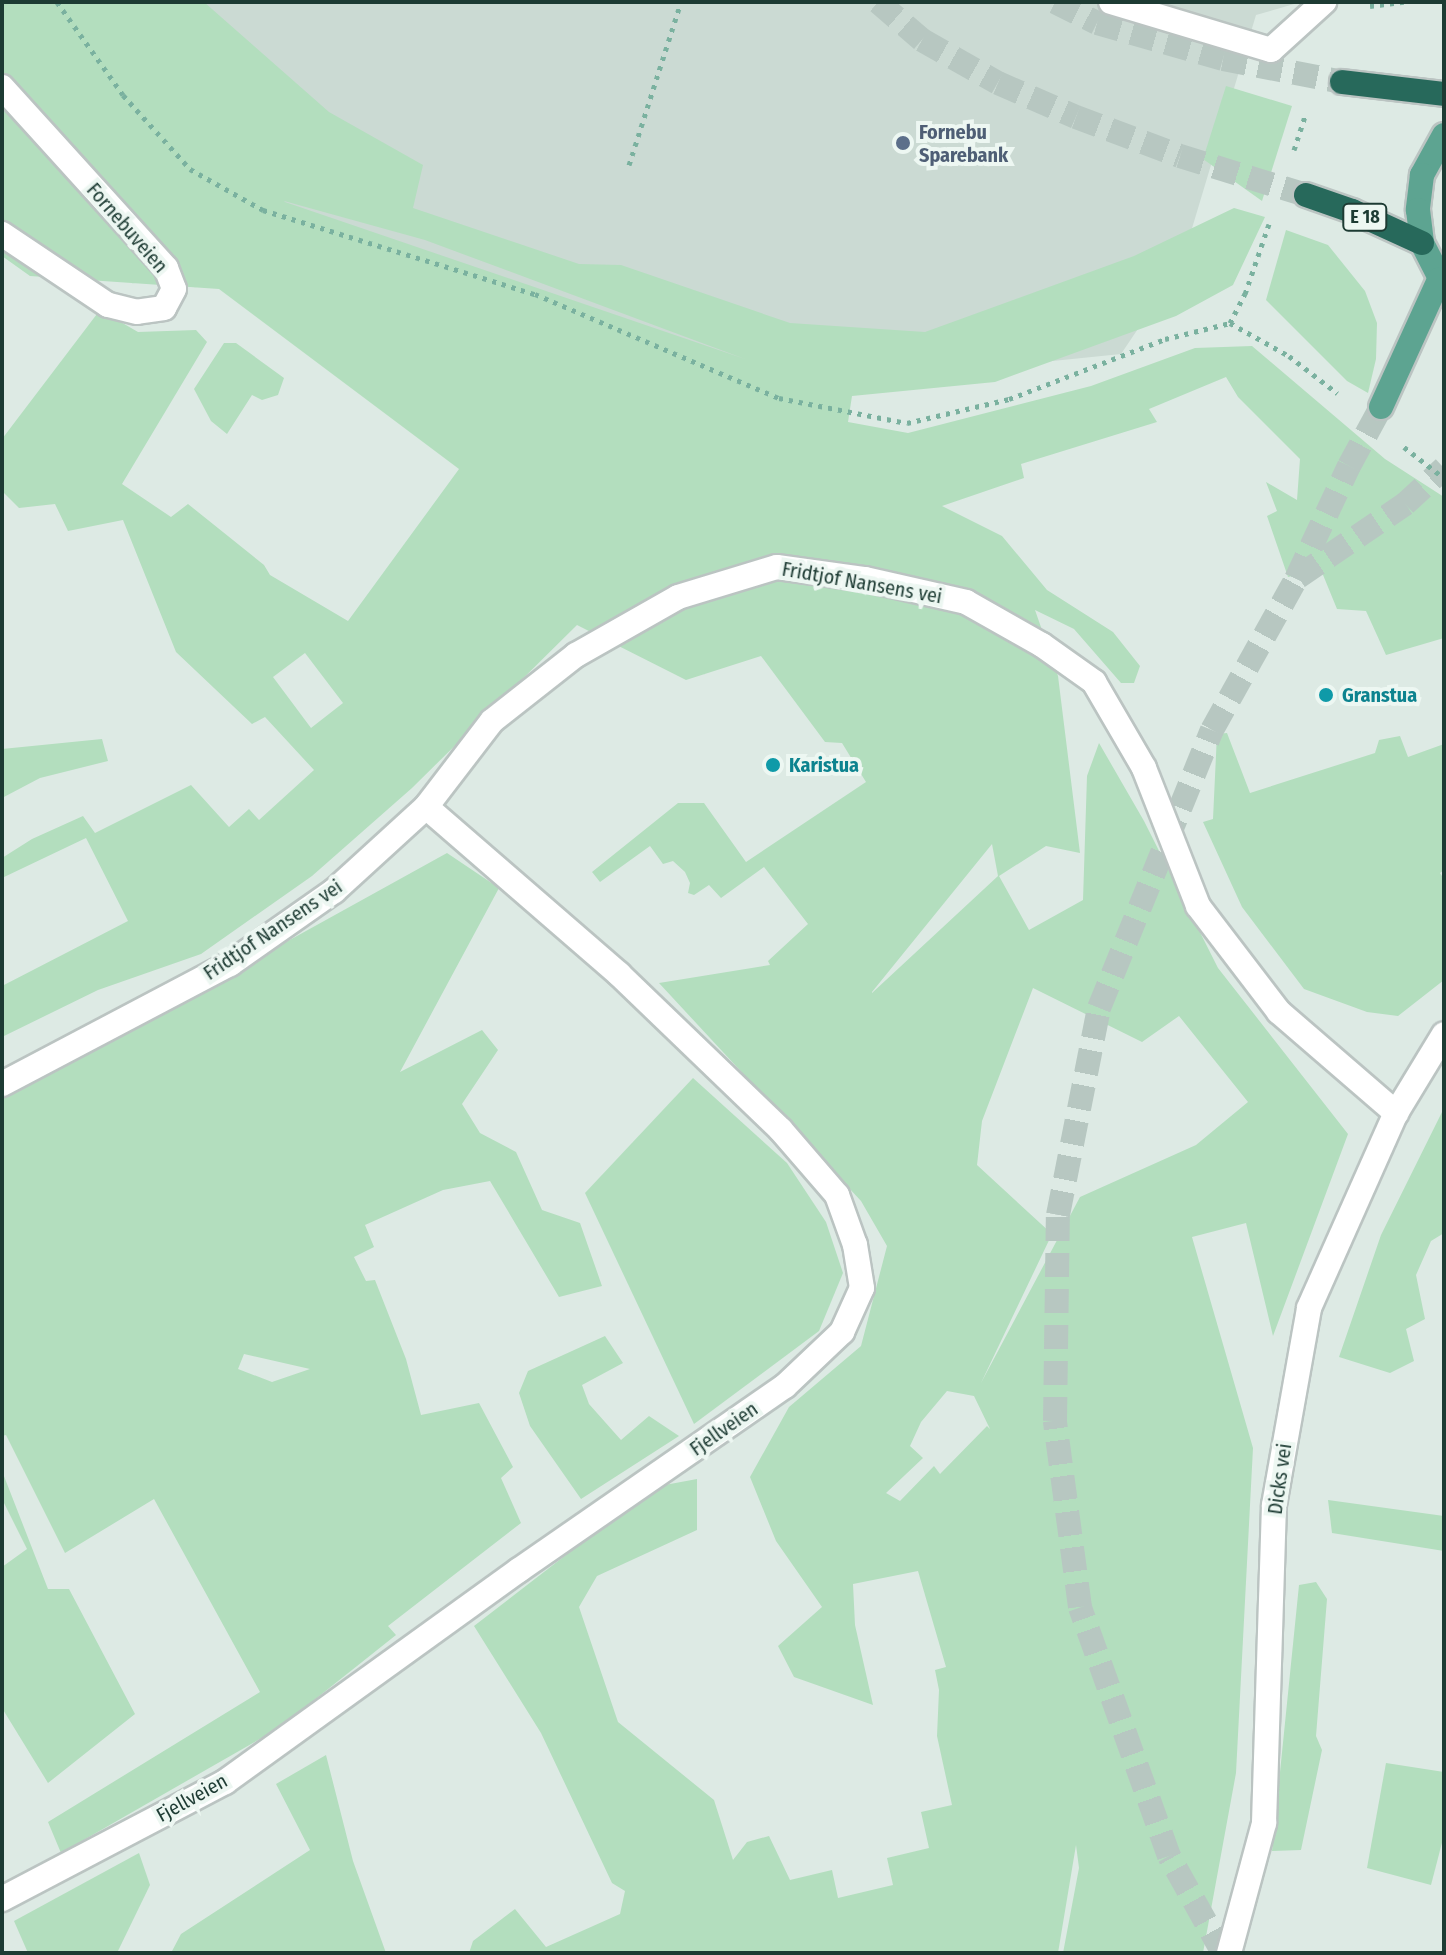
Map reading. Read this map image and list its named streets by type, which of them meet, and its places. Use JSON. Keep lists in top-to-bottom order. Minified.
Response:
{"streets":{"highway":["E 18"],"street":["Fornebuveien","Fridtjof Nansens vei","Fjellveien","Dicks vei"]},"crossings":[["Fridtjof Nansens vei","Fjellveien"],["Fridtjof Nansens vei","Dicks vei"]],"places":["Fornebu Sparebank","Granstua","Karistua"]}
